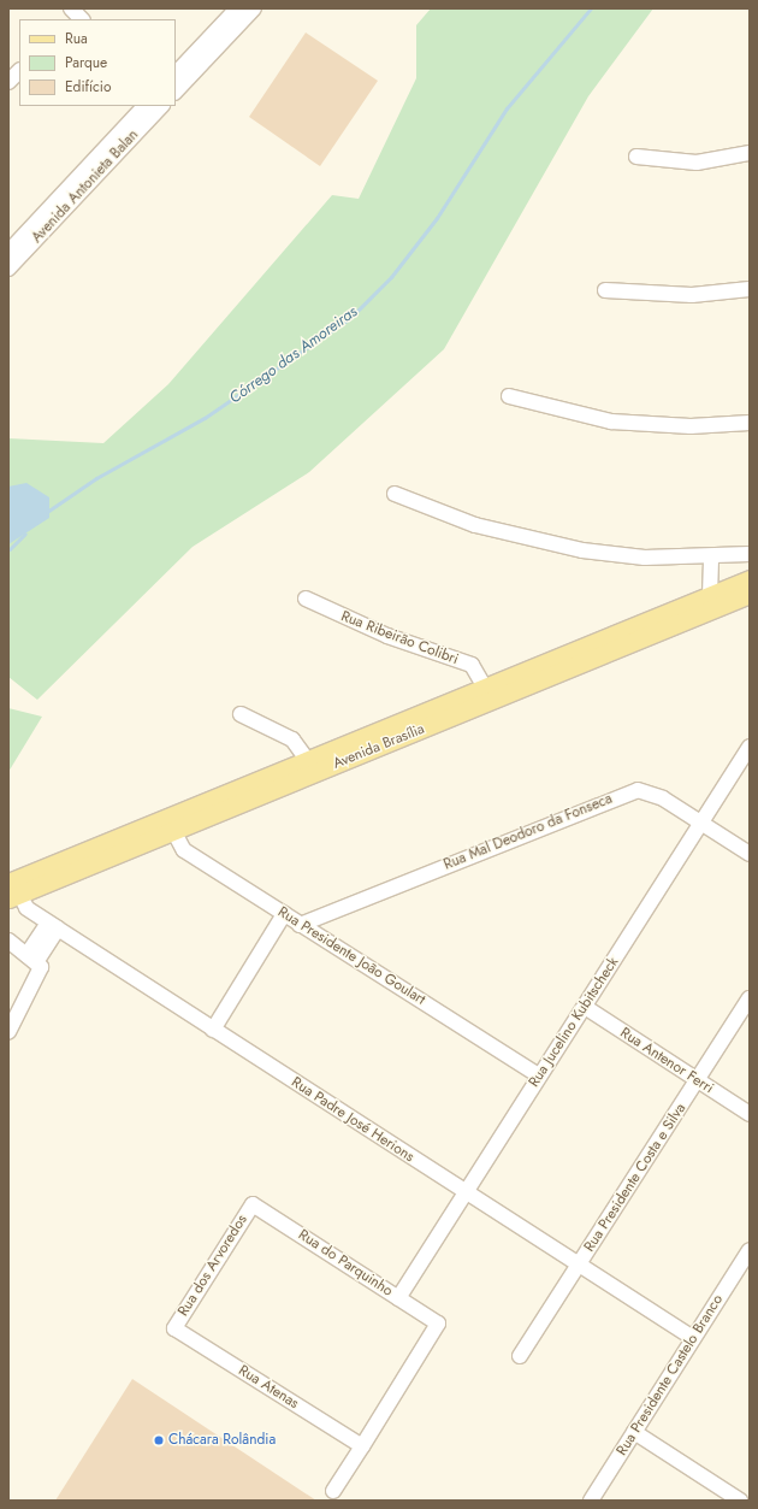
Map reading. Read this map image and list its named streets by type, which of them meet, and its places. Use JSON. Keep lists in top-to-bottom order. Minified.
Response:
{"streets":{"main road":["Avenida Brasília"],"street":["Avenida Antonieta Balan","Rua Ribeirão Colibri","Rua Mal Deodoro da Fonseca","Rua Presidente João Goulart","Rua Jucelino Kubitscheck","Rua Antenor Ferri","Rua Padre José Herions","Rua Presidente Costa e Silva","Rua do Parquinho","Rua dos Arvoredos","Rua Presidente Castelo Branco","Rua Atenas"]},"crossings":[["Rua Ribeirão Colibri","Avenida Brasília"],["Avenida Brasília","Rua Presidente João Goulart"],["Avenida Brasília","Rua Padre José Herions"],["Rua Mal Deodoro da Fonseca","Rua Presidente João Goulart"],["Rua Mal Deodoro da Fonseca","Rua Jucelino Kubitscheck"],["Rua Presidente João Goulart","Rua Jucelino Kubitscheck"],["Rua Jucelino Kubitscheck","Rua Antenor Ferri"],["Rua Jucelino Kubitscheck","Rua Padre José Herions"],["Rua Jucelino Kubitscheck","Rua do Parquinho"],["Rua Antenor Ferri","Rua Presidente Costa e Silva"],["Rua Padre José Herions","Rua Presidente Costa e Silva"],["Rua Padre José Herions","Rua Presidente Castelo Branco"],["Rua do Parquinho","Rua dos Arvoredos"],["Rua do Parquinho","Rua Atenas"],["Rua dos Arvoredos","Rua Atenas"]],"water":["Córrego das Amoreiras"],"places":["Chácara Rolândia"],"legend":["Rua","Parque","Edifício"]}
